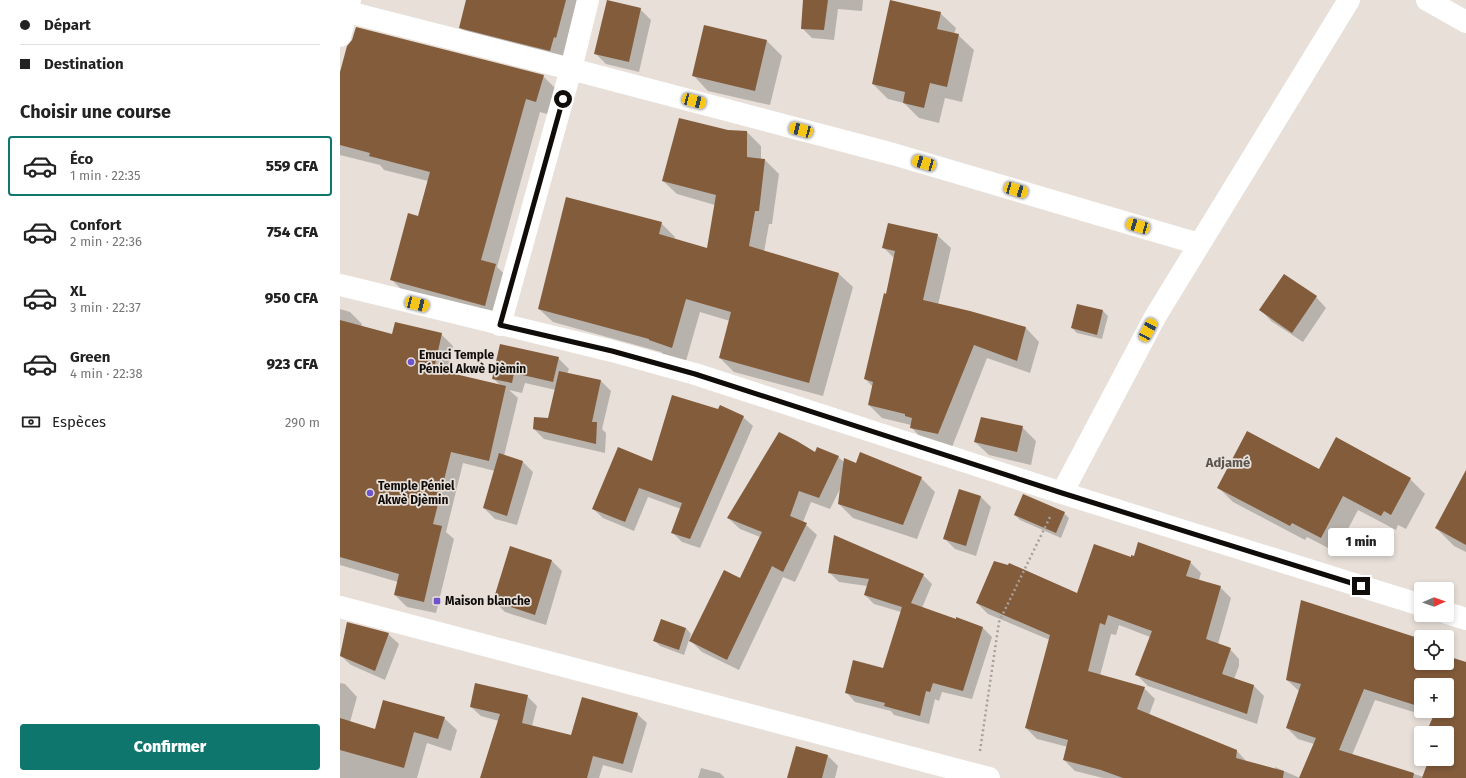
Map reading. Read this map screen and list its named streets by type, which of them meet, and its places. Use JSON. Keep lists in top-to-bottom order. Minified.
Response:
{"districts":["Adjamé"],"places":{"other":["Emuci Temple Péniel Akwè Djèmin","Temple Péniel Akwè Djèmin"],"transit":["Maison blanche"]},"north":"right","page":{"banner":["Départ","Destination"],"heading":"Choisir une course","list":[{"name":"Éco","note":"1 min · 22:35","value":"559 CFA"},{"name":"Confort","note":"2 min · 22:36","value":"754 CFA"},{"name":"XL","note":"3 min · 22:37","value":"950 CFA"},{"name":"Green","note":"4 min · 22:38","value":"923 CFA"}],"pay":["Espèces","290 m"],"bubble":"1 min","map_buttons":["+","−"],"buttons":"Confirmer"}}
